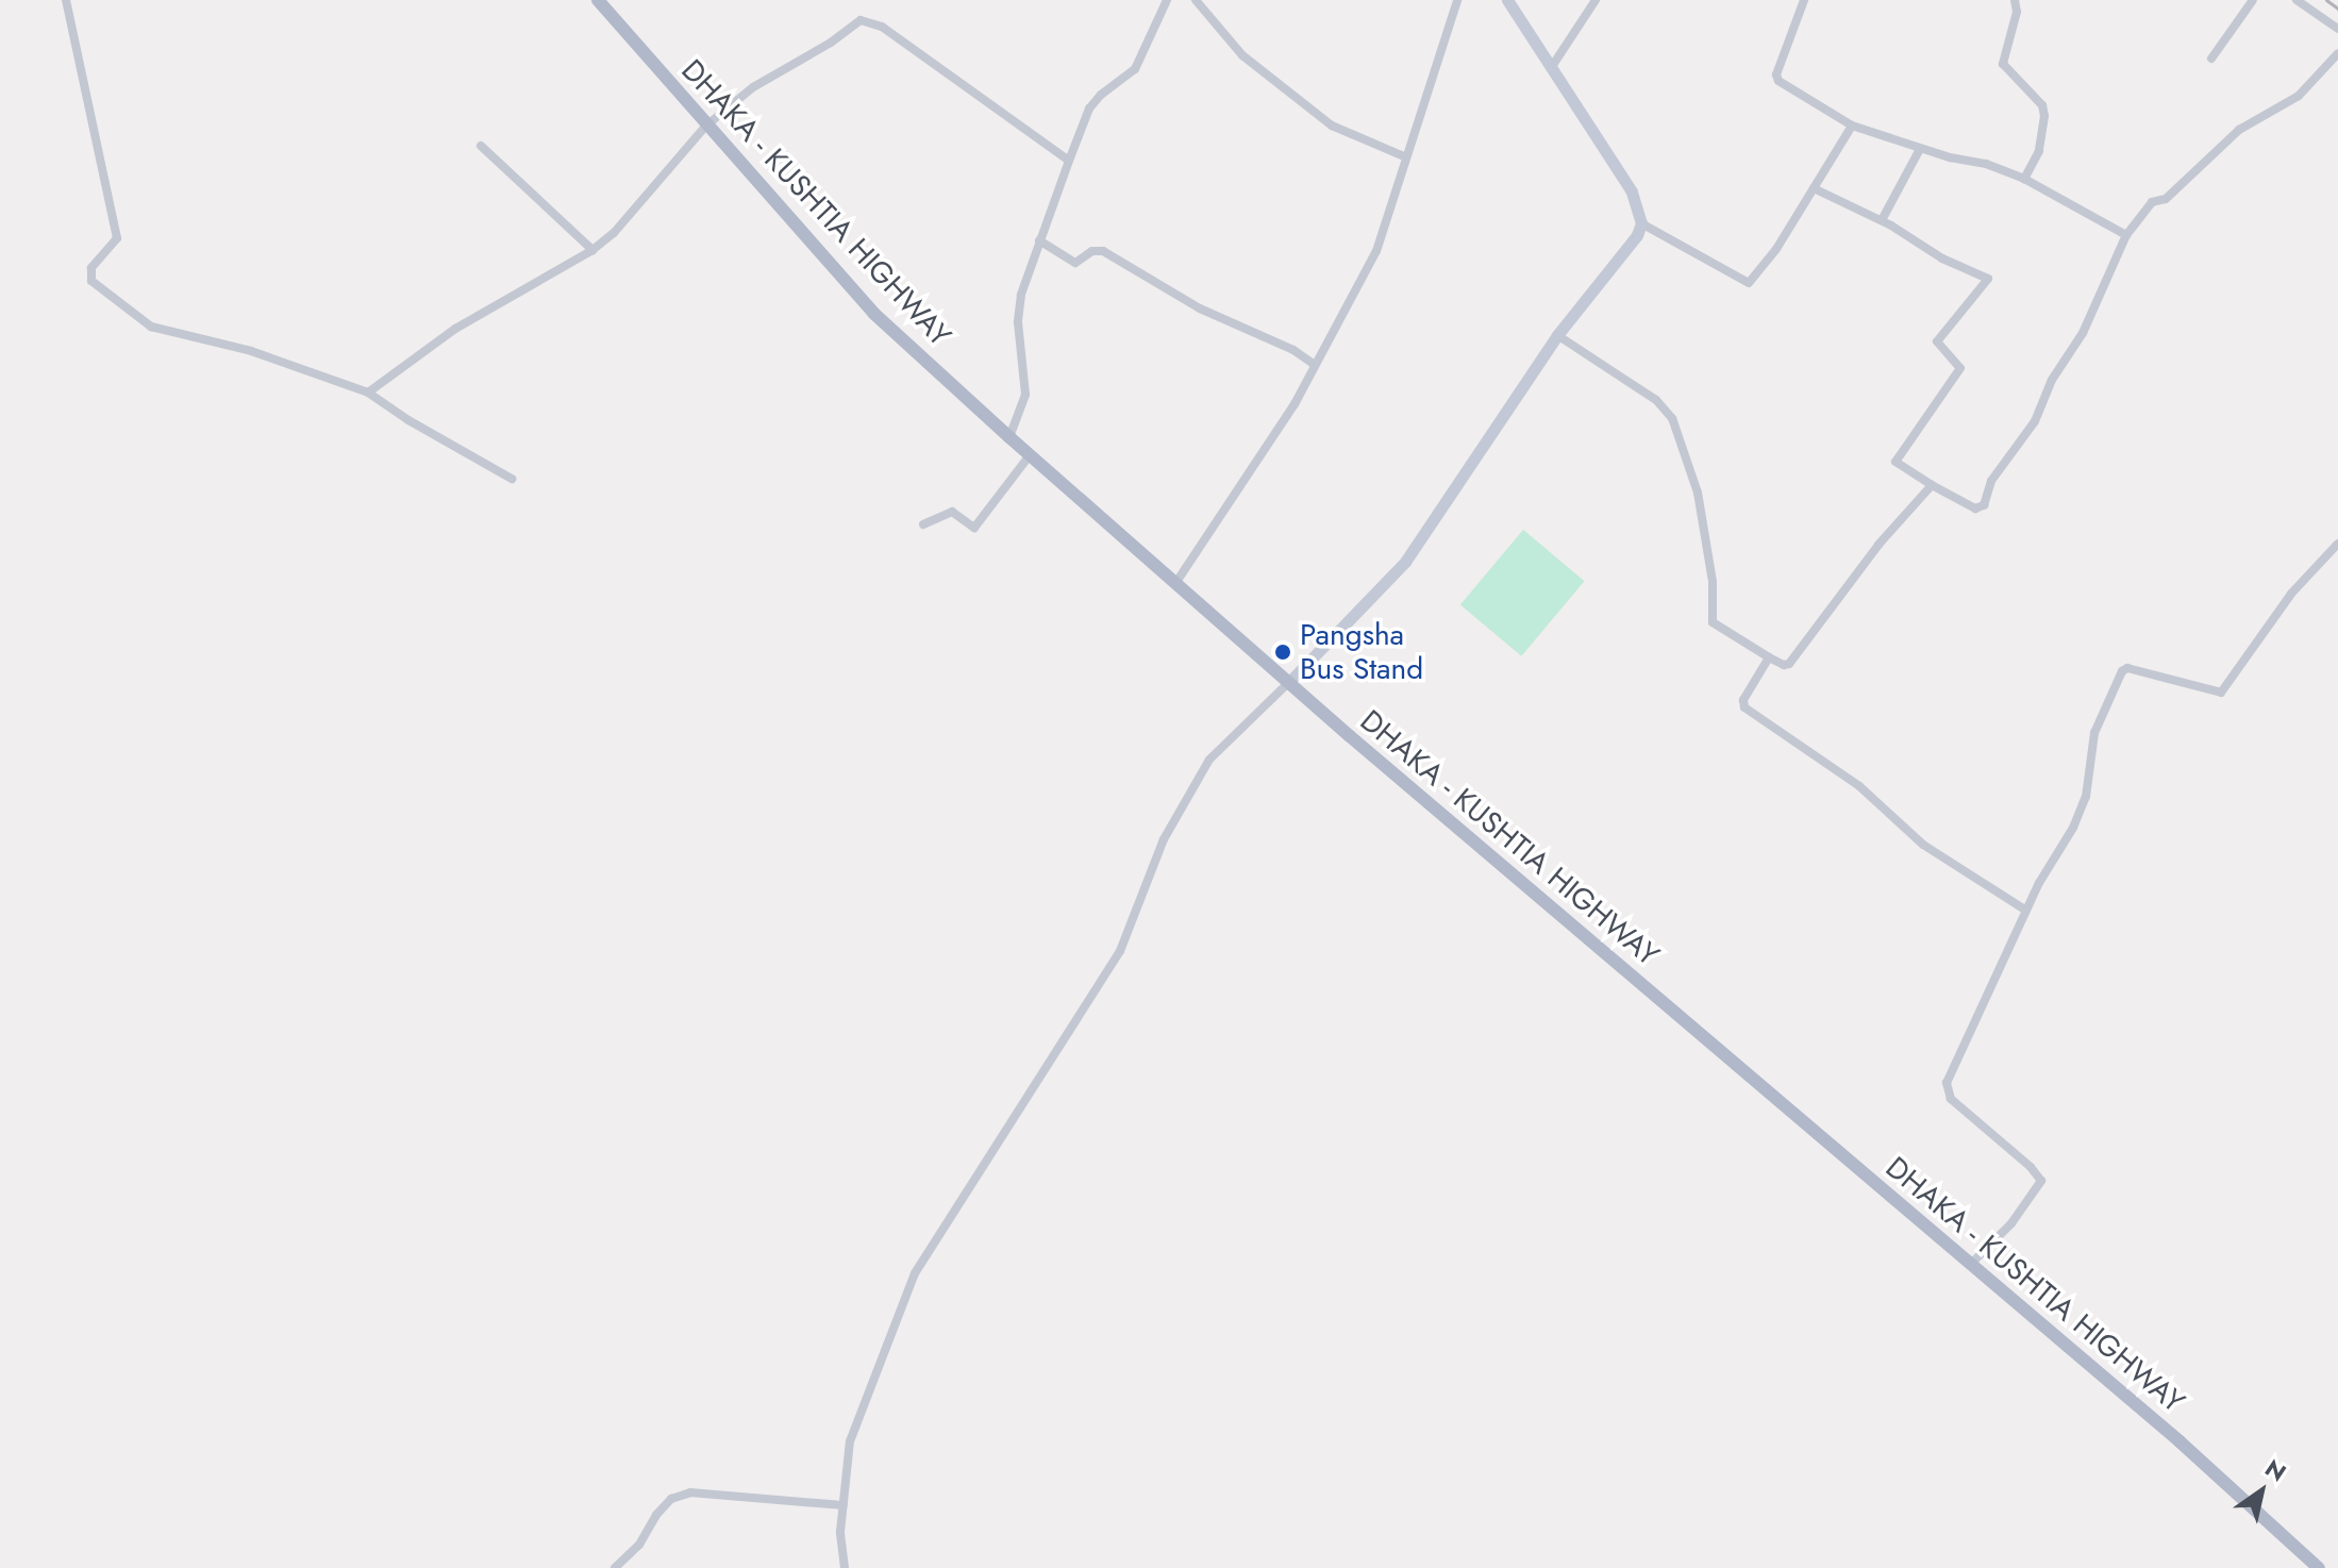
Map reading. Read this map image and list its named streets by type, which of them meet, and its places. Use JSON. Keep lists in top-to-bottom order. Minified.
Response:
{"streets":{"main road":["DHAKA - KUSHTIA HIGHWAY"]},"places":["Pangsha Bus Stand"],"north":"top right"}
